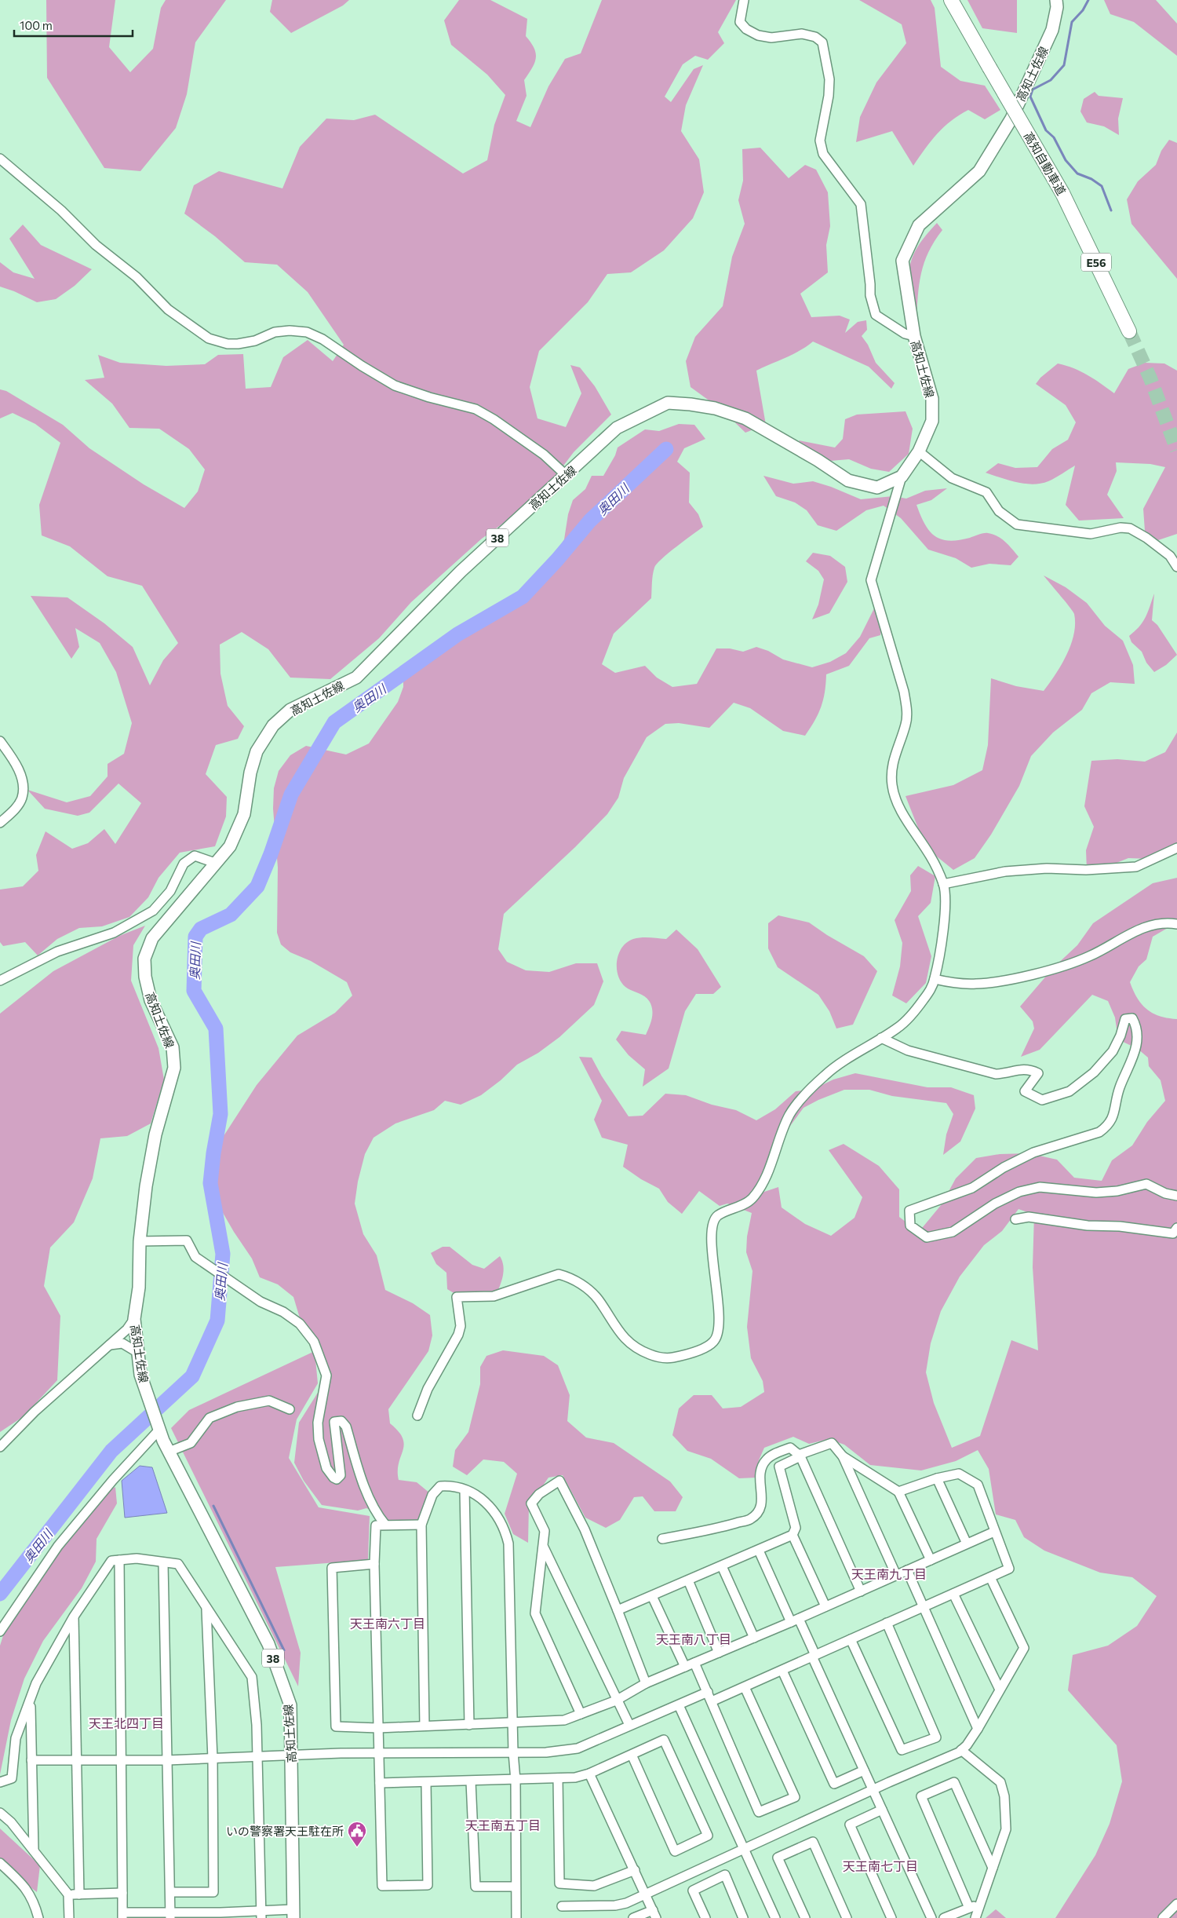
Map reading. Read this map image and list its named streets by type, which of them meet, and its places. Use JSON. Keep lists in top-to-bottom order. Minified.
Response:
{"streets":{"highway":["高知自動車道","E56"],"main road":["高知土佐線","38"]},"districts":["天王南九丁目","天王南六丁目","天王南八丁目","天王北四丁目","天王南五丁目","天王南七丁目"],"water":["奥田川"],"places":{"public building":["いの警察署天王駐在所"]},"scale_bar":"100 m"}
